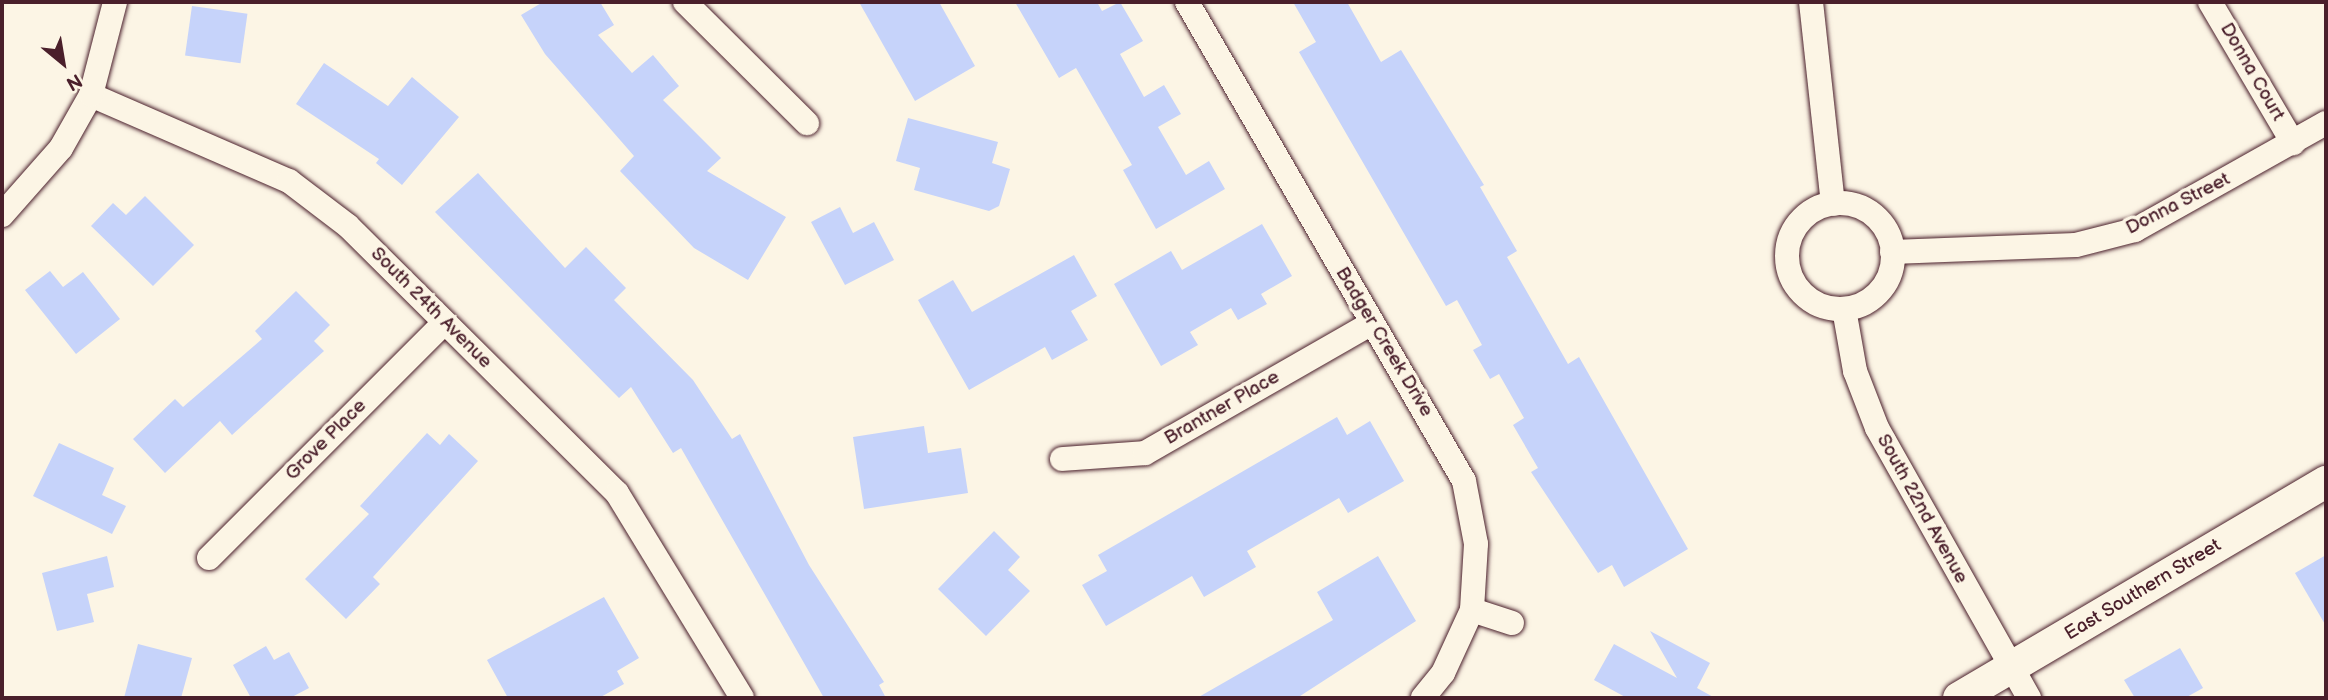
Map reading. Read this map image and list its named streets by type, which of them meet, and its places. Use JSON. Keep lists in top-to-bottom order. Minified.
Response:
{"streets":{"street":["Donna Court","Donna Street","South 24th Avenue","Badger Creek Drive","Brantner Place","Grove Place","South 22nd Avenue","East Southern Street"]},"crossings":[["Donna Court","Donna Street"],["Donna Street","South 22nd Avenue"],["South 24th Avenue","Grove Place"],["Badger Creek Drive","Brantner Place"],["South 22nd Avenue","East Southern Street"]],"north":"bottom right"}
